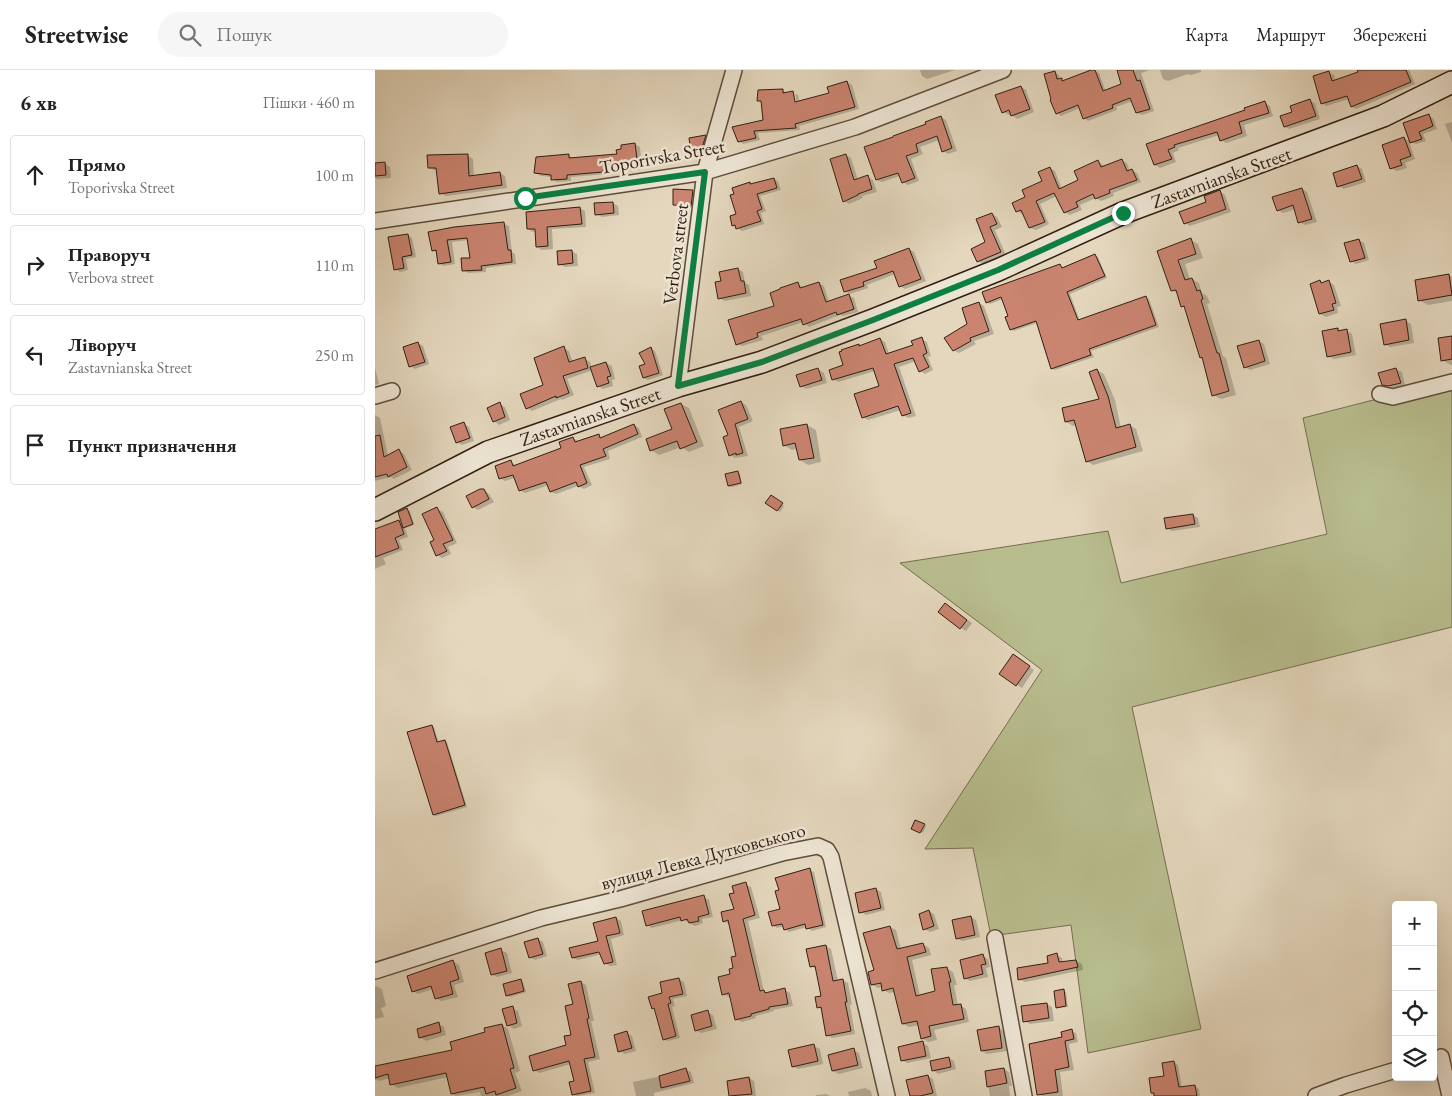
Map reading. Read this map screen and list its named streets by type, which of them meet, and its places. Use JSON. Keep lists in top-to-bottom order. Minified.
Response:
{"streets":{"street":["Toporivska Street","Zastavnianska Street","Verbova street","вулиця Левка Дутковського"]},"crossings":[["Toporivska Street","Verbova street"],["Zastavnianska Street","Verbova street"]],"page":{"header":"Streetwise","search":"Пошук","nav":["Карта","Маршрут","Збережені"],"heading":["6 хв","Пішки · 460 m"],"list":[["Прямо","Toporivska Street","100 m"],["Праворуч","Verbova street","110 m"],["Ліворуч","Zastavnianska Street","250 m"],"Пункт призначення"],"map_buttons":["+","−"]}}
